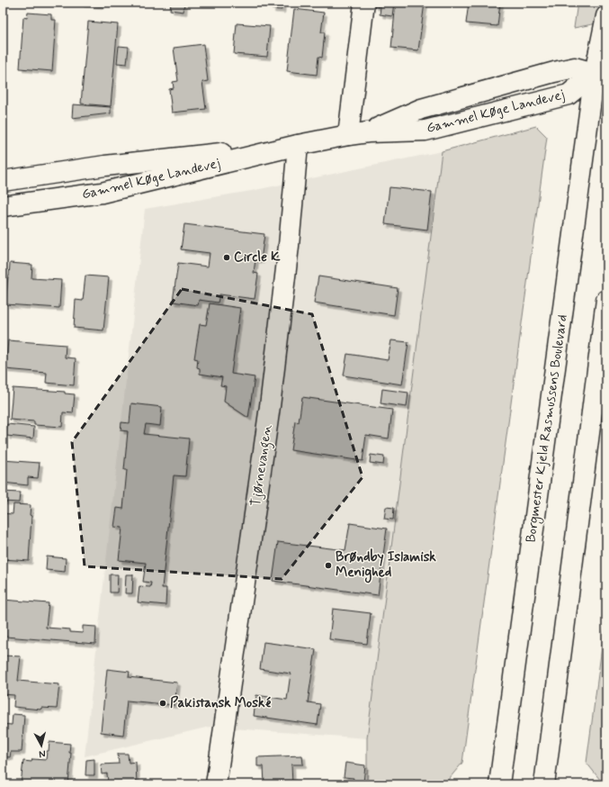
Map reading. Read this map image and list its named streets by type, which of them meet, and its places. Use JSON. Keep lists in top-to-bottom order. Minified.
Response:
{"streets":{"street":["Gammel Køge Landevej","Borgmester Kjeld Rasmussens Boulevard","Tjørnevangen"]},"crossings":[["Gammel Køge Landevej","Borgmester Kjeld Rasmussens Boulevard"],["Gammel Køge Landevej","Tjørnevangen"]],"places":["Circle K","Brøndby Islamisk Menighed","Pakistansk Moské"],"north":"bottom"}
